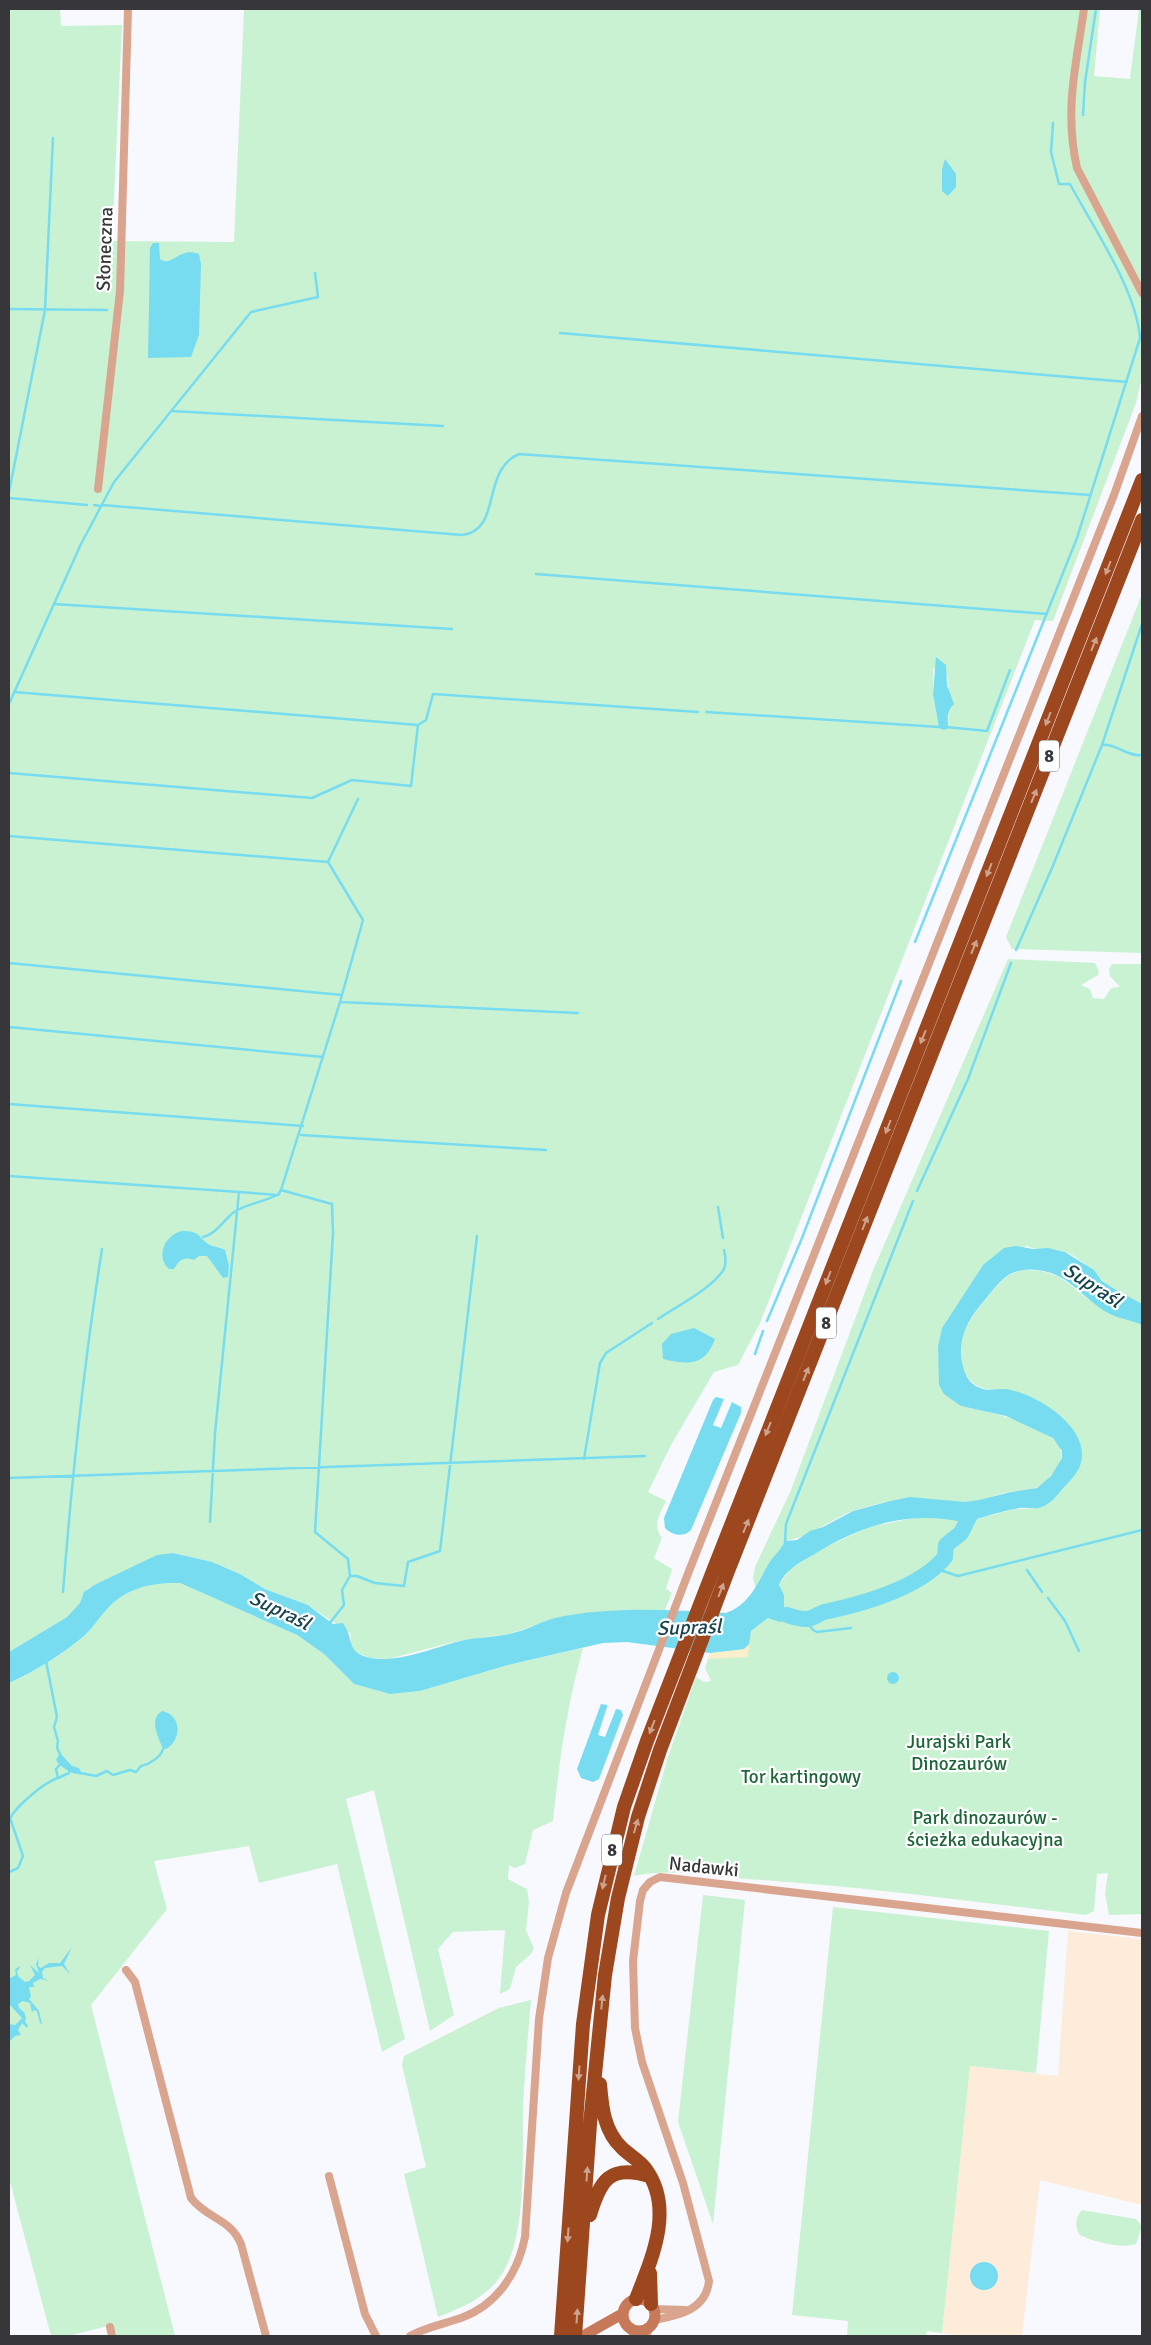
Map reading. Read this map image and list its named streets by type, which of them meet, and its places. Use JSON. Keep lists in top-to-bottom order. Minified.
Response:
{"streets":{"highway":["8"],"street":["Słoneczna","Nadawki"]},"water":["Supraśl"],"parks":["Jurajski Park Dinozaurów","Tor kartingowy","Park dinozaurów - ścieżka edukacyjna"]}
